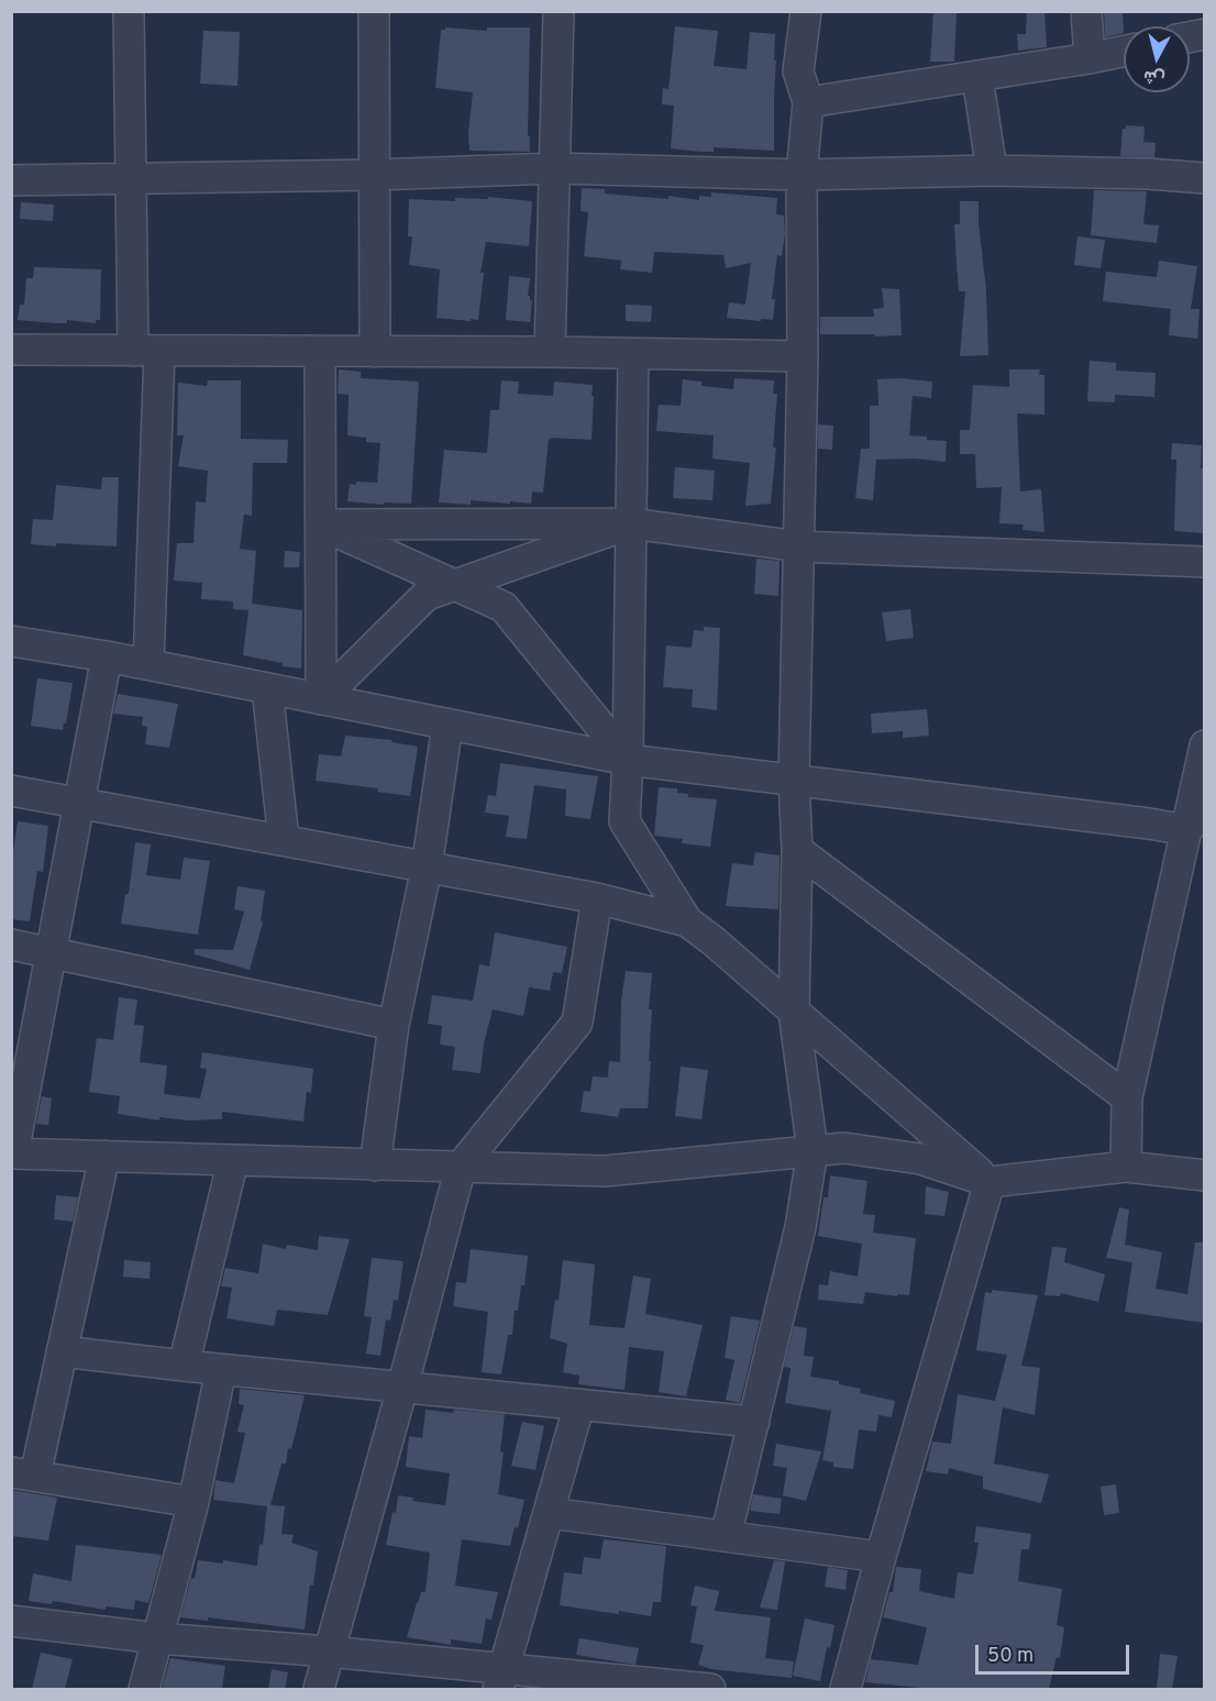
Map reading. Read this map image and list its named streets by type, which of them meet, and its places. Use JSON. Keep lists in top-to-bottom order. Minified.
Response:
{"scale_bar":"50 m","north":"bottom"}
